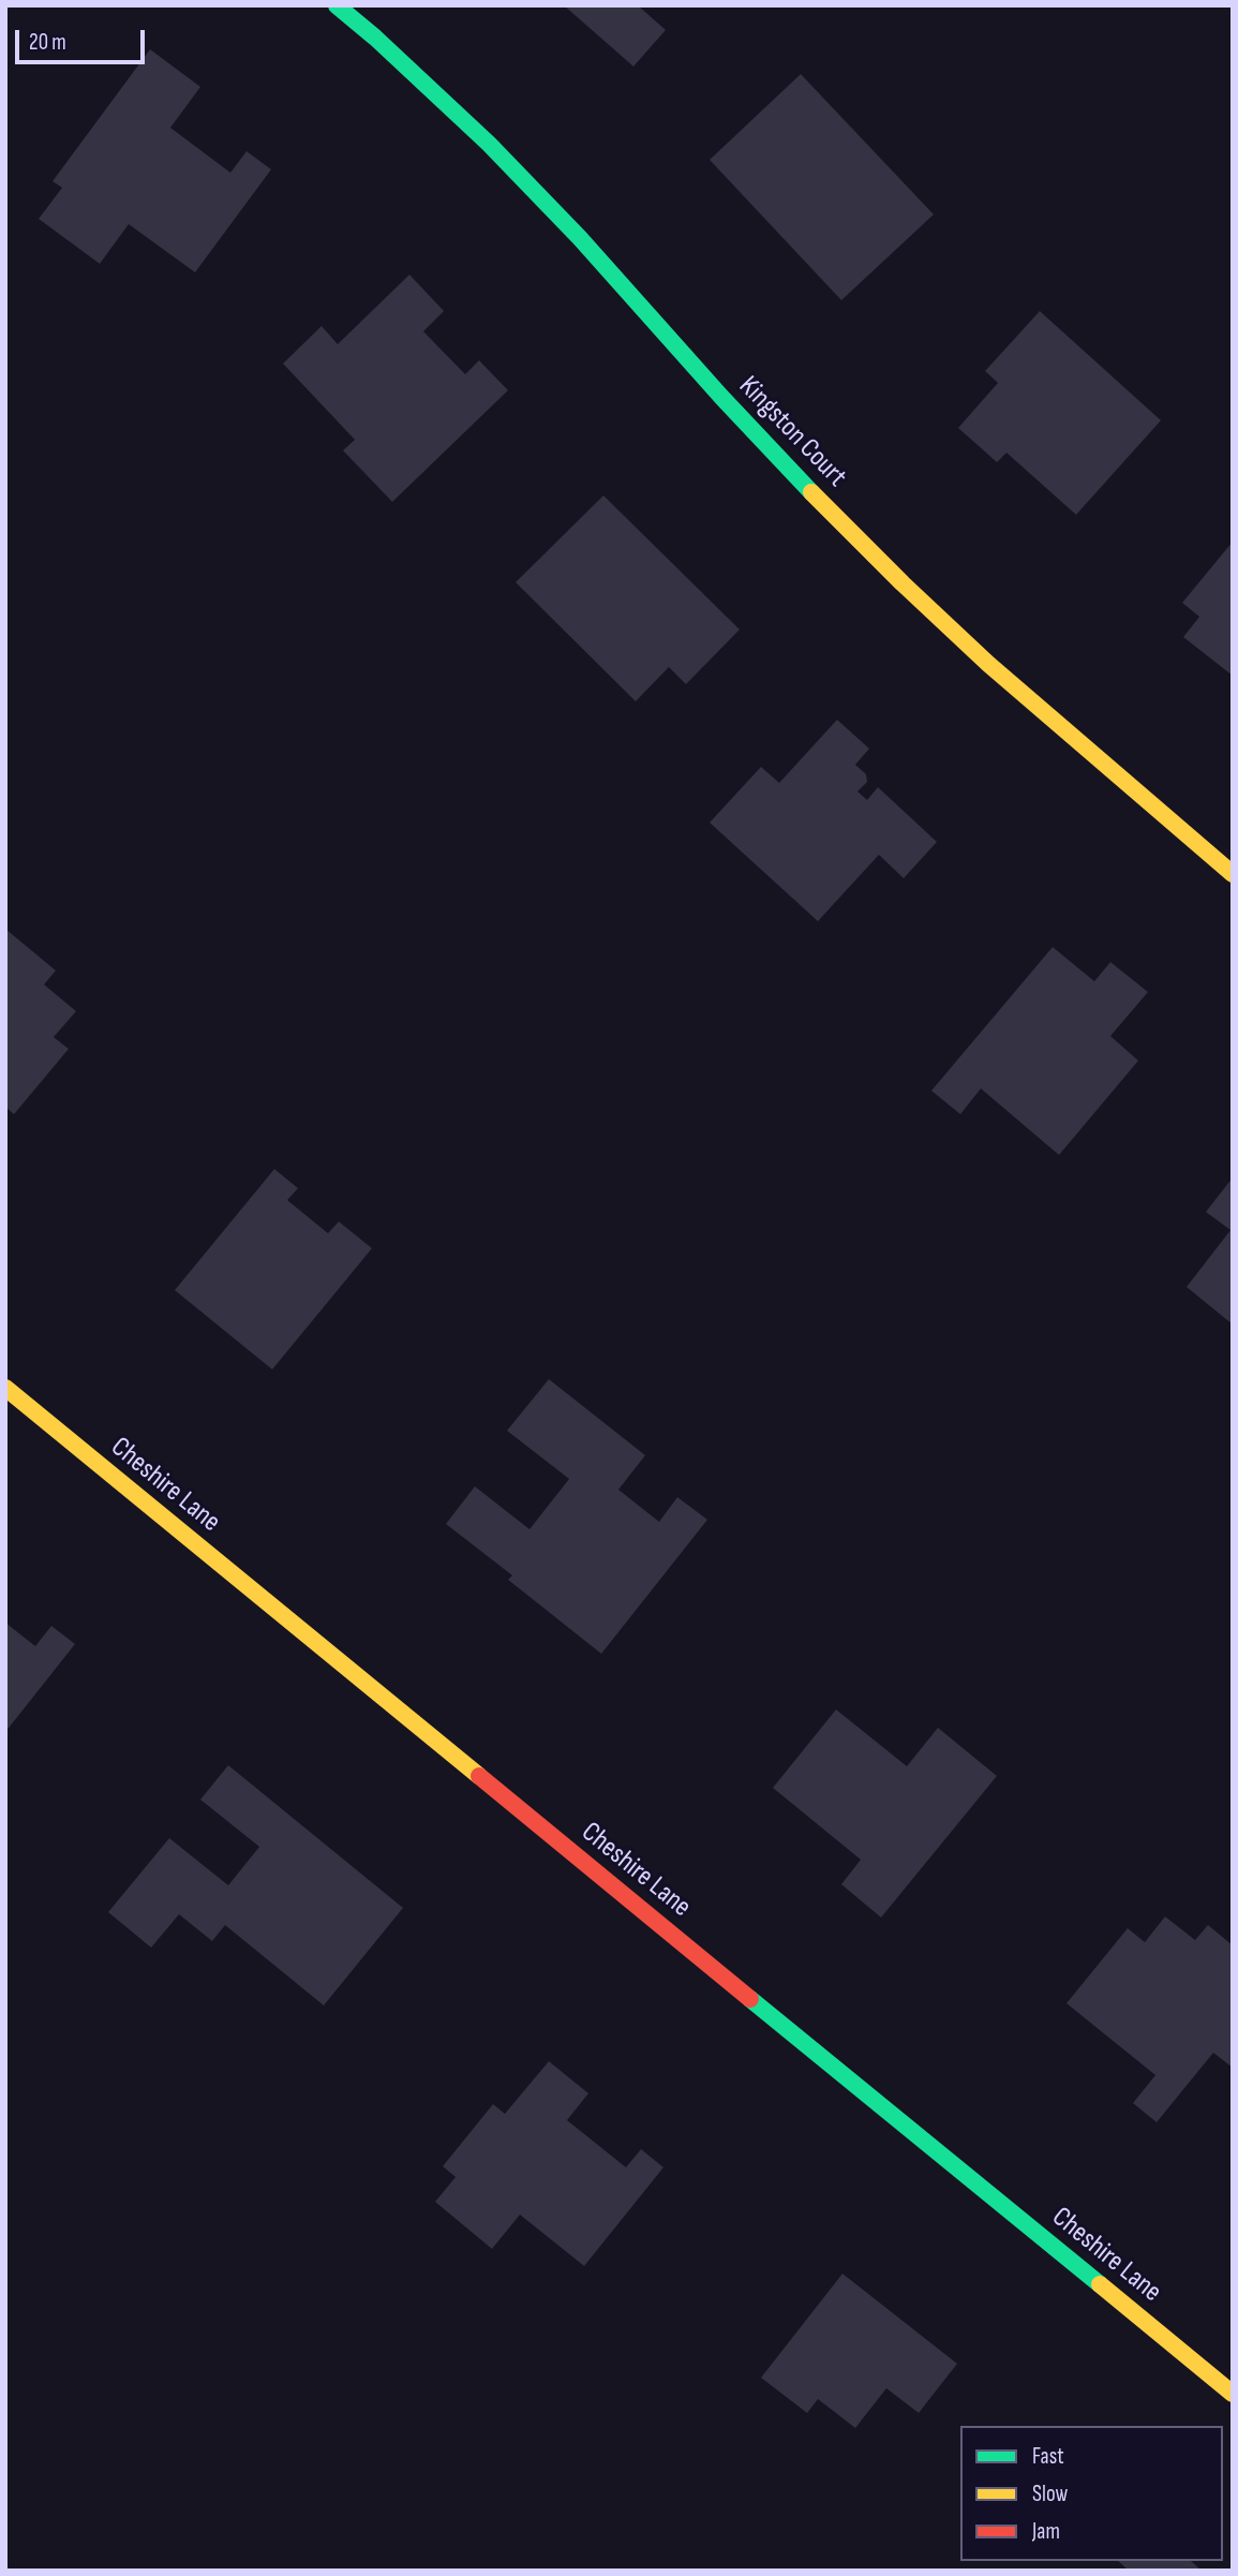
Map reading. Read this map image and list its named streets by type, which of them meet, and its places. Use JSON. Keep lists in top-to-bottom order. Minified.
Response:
{"streets":{"street":["Kingston Court","Cheshire Lane"]},"legend":["Fast","Slow","Jam"],"scale_bar":"20 m"}
